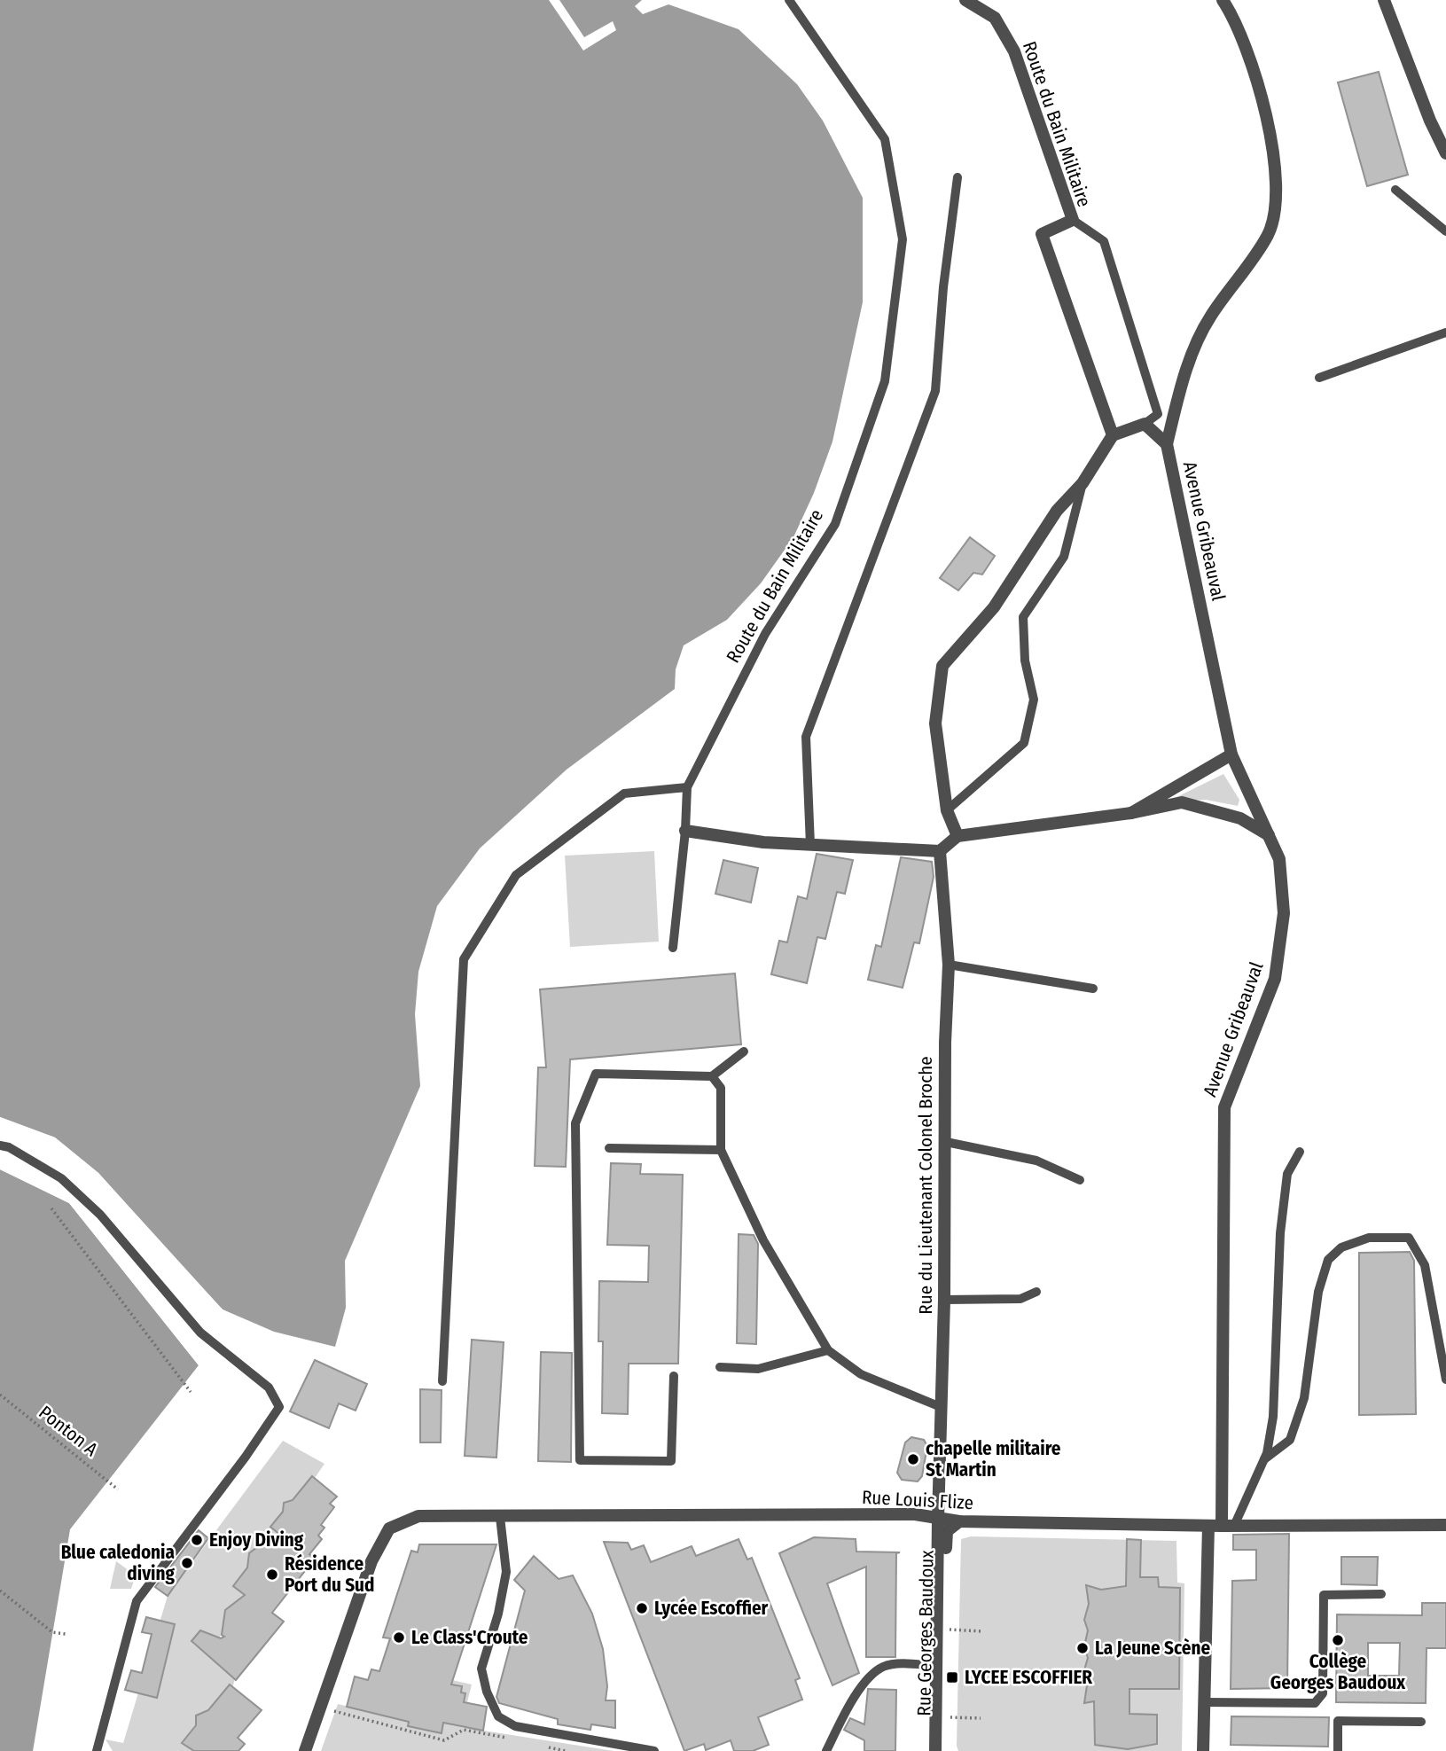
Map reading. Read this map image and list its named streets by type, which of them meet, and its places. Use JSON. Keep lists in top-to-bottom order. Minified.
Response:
{"streets":{"street":["Route du Bain Militaire","Avenue Gribeauval","Rue du Lieutenant Colonel Broche","Rue Louis Flize","Rue Georges Baudoux"],"path":["Ponton A"]},"crossings":[["Avenue Gribeauval","Rue Louis Flize"],["Rue du Lieutenant Colonel Broche","Rue Louis Flize"],["Rue du Lieutenant Colonel Broche","Rue Georges Baudoux"],["Rue Louis Flize","Rue Georges Baudoux"]],"places":{"other":["chapelle militaire St Martin","Enjoy Diving","Blue caledonia diving","Résidence Port du Sud","Lycée Escoffier","Le Class'Croute","Collège Georges Baudoux","La Jeune Scène"],"transit":["LYCEE ESCOFFIER"]}}
